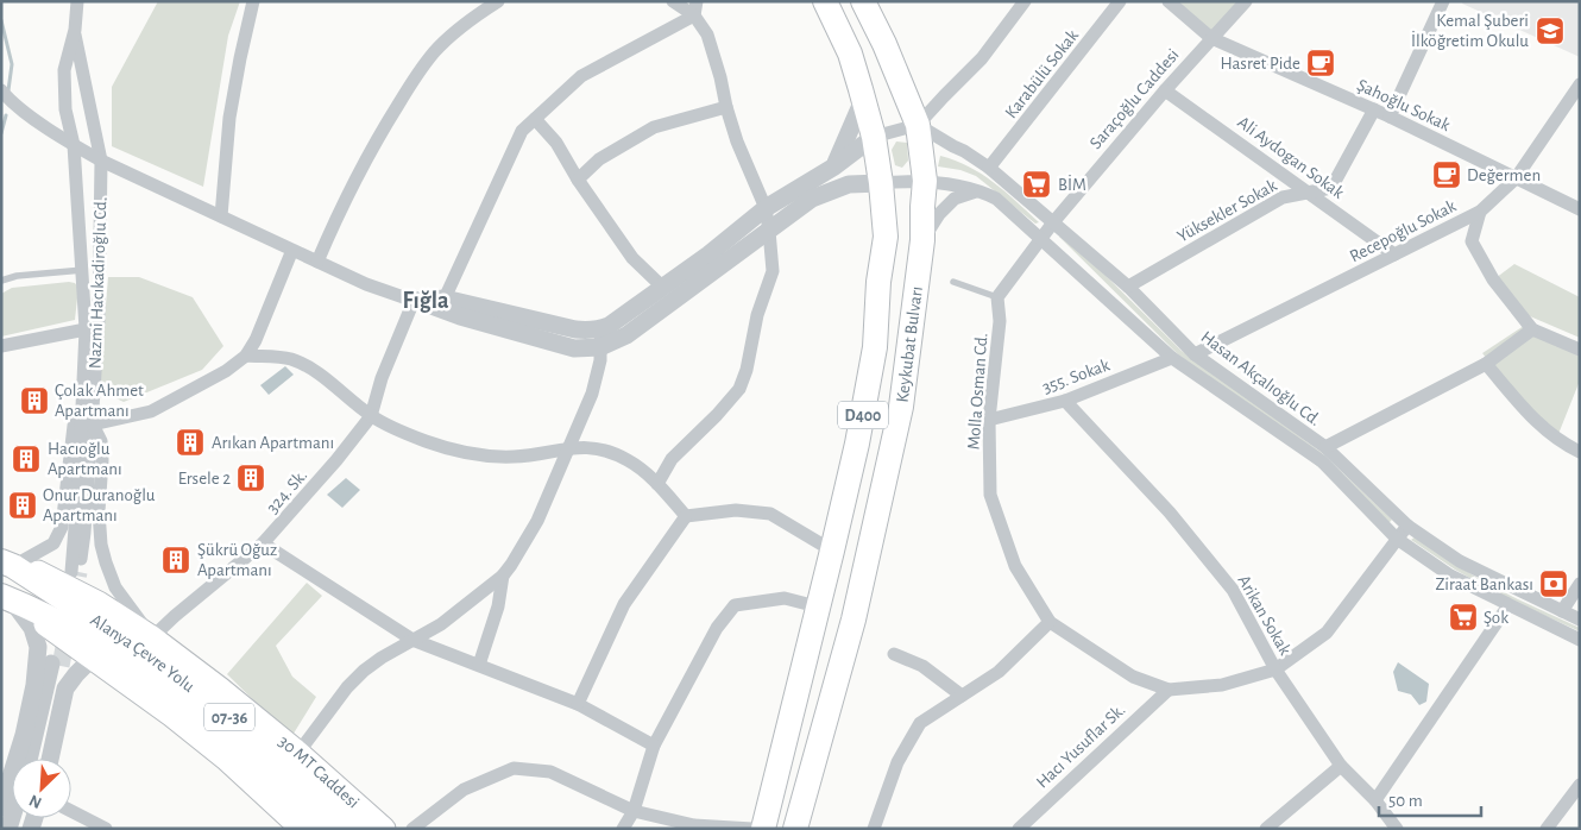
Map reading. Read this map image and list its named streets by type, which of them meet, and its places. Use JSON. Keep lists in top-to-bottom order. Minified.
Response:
{"streets":{"highway":["Keykubat Bulvarı","D400","Alanya Çevre Yolu","07-36"],"main road":["30 MT Caddesi"],"street":["Karabülü Sokak","Saraçoğlu Caddesi","Şahoğlu Sokak","Ali Aydogan Sokak","Yüksekler Sokak","Recepoğlu Sokak","Nazmi Hacıkadiroğlu Cd.","355. Sokak","Hasan Akçalıoğlu Cd.","Molla Osman Cd.","324. Sk.","Arikan Sokak","Hacı Yusuflar Sk."]},"crossings":[["Karabülü Sokak","Hasan Akçalıoğlu Cd."],["Saraçoğlu Caddesi","Şahoğlu Sokak"],["Saraçoğlu Caddesi","Ali Aydogan Sokak"],["Saraçoğlu Caddesi","Hasan Akçalıoğlu Cd."],["Şahoğlu Sokak","Yüksekler Sokak"],["Şahoğlu Sokak","Recepoğlu Sokak"],["Ali Aydogan Sokak","Yüksekler Sokak"],["Ali Aydogan Sokak","Recepoğlu Sokak"],["Yüksekler Sokak","Hasan Akçalıoğlu Cd."],["Recepoğlu Sokak","Hasan Akçalıoğlu Cd."],["Nazmi Hacıkadiroğlu Cd.","Alanya Çevre Yolu"],["Nazmi Hacıkadiroğlu Cd.","30 MT Caddesi"],["Keykubat Bulvarı","Hasan Akçalıoğlu Cd."],["355. Sokak","Hasan Akçalıoğlu Cd."],["355. Sokak","Molla Osman Cd."],["355. Sokak","Arikan Sokak"],["Hasan Akçalıoğlu Cd.","Molla Osman Cd."],["Molla Osman Cd.","Arikan Sokak"],["Molla Osman Cd.","Hacı Yusuflar Sk."],["324. Sk.","30 MT Caddesi"],["Alanya Çevre Yolu","30 MT Caddesi"]],"districts":["Fığla"],"places":{"school or university":["Kemal Şuberi İlköğretim Okulu"],"cafe":["Hasret Pide","Değermen"],"supermarket":["BİM","Şok"],"building":["Çolak Ahmet Apartmanı","Arıkan Apartmanı","Hacıoğlu Apartmanı","Ersele 2","Onur Duranoğlu Apartmanı","Şükrü Oğuz Apartmanı"],"bank":["Ziraat Bankası"]},"scale_bar":"50 m","north":"bottom left"}
